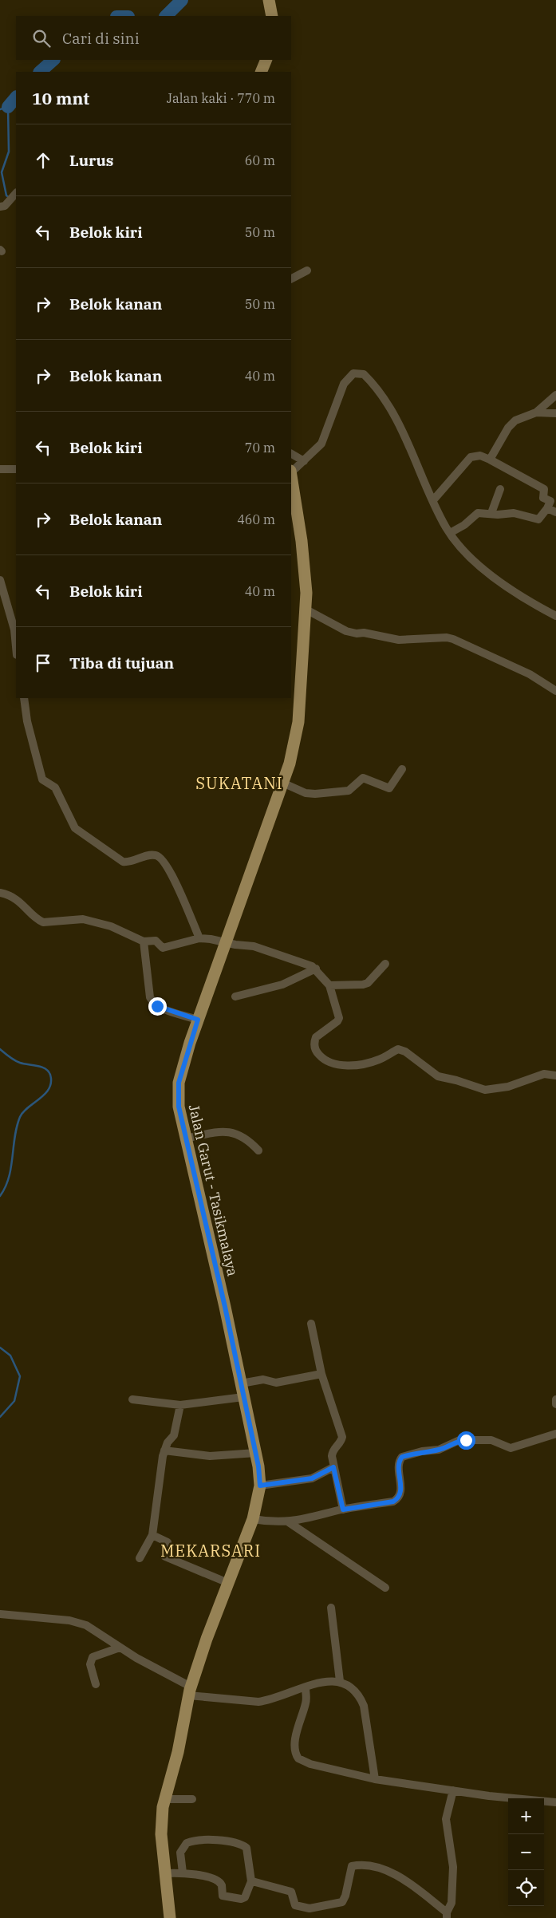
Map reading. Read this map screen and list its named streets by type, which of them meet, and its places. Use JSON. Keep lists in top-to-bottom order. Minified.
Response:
{"streets":{"main road":["Jalan Garut - Tasikmalaya"]},"districts":["SUKATANI","MEKARSARI"],"page":{"search":"Cari di sini","heading":["10 mnt","Jalan kaki · 770 m"],"list":[["Lurus","60 m"],["Belok kiri","50 m"],["Belok kanan","50 m"],["Belok kanan","40 m"],["Belok kiri","70 m"],["Belok kanan","460 m"],["Belok kiri","40 m"],"Tiba di tujuan"],"map_buttons":["+","−"]}}
